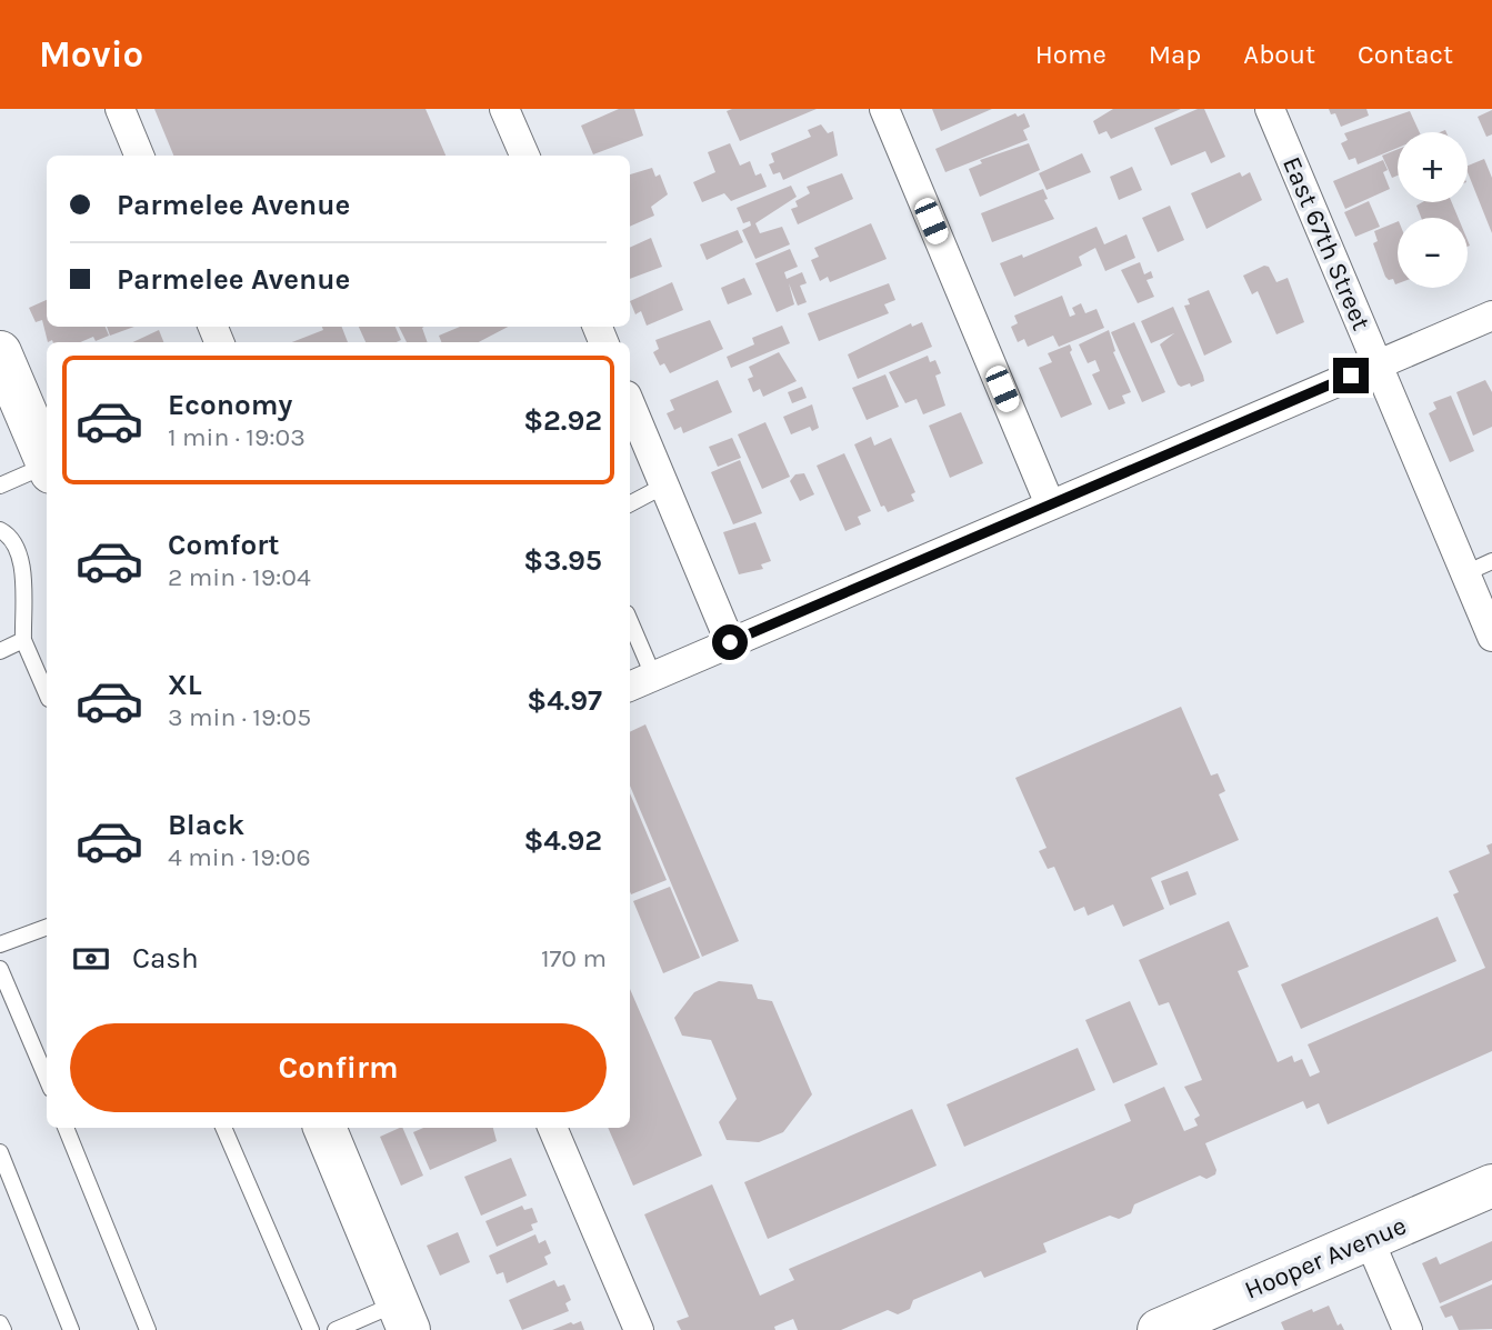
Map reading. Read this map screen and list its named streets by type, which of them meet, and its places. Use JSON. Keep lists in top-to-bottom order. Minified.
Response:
{"streets":{"street":["East 67th Street","Hooper Avenue"]},"page":{"header":"Movio","nav":["Home","Map","About","Contact"],"map_buttons":["+","−"],"banner":["Parmelee Avenue","Parmelee Avenue"],"list":[{"name":"Economy","note":"1 min · 19:03","value":"$2.92"},{"name":"Comfort","note":"2 min · 19:04","value":"$3.95"},{"name":"XL","note":"3 min · 19:05","value":"$4.97"},{"name":"Black","note":"4 min · 19:06","value":"$4.92"}],"pay":["Cash","170 m"],"buttons":"Confirm"}}
